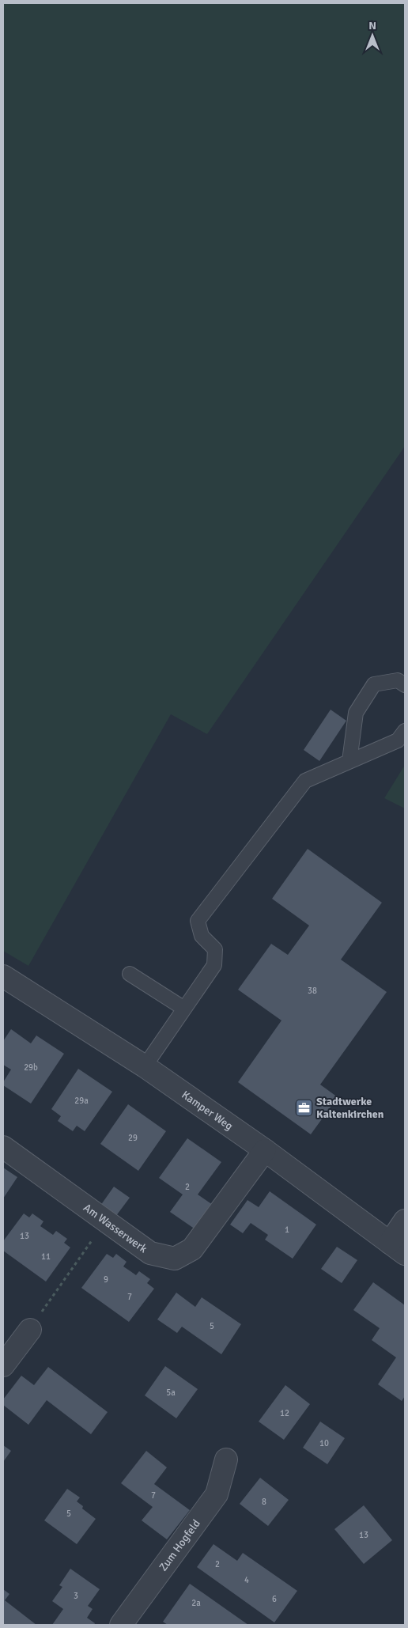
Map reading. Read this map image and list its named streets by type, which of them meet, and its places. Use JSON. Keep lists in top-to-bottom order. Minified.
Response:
{"streets":{"street":["Kamper Weg","Am Wasserwerk","Zum Hogfeld"]},"crossings":[["Kamper Weg","Am Wasserwerk"]],"places":{"office":["Stadtwerke Kaltenkirchen"]},"house_numbers":["38","29b","29a","29","2","1","13","11","9","7","5","5a","12","10","7","8","5","13","2","4","3","6","2a"],"north":"top"}
